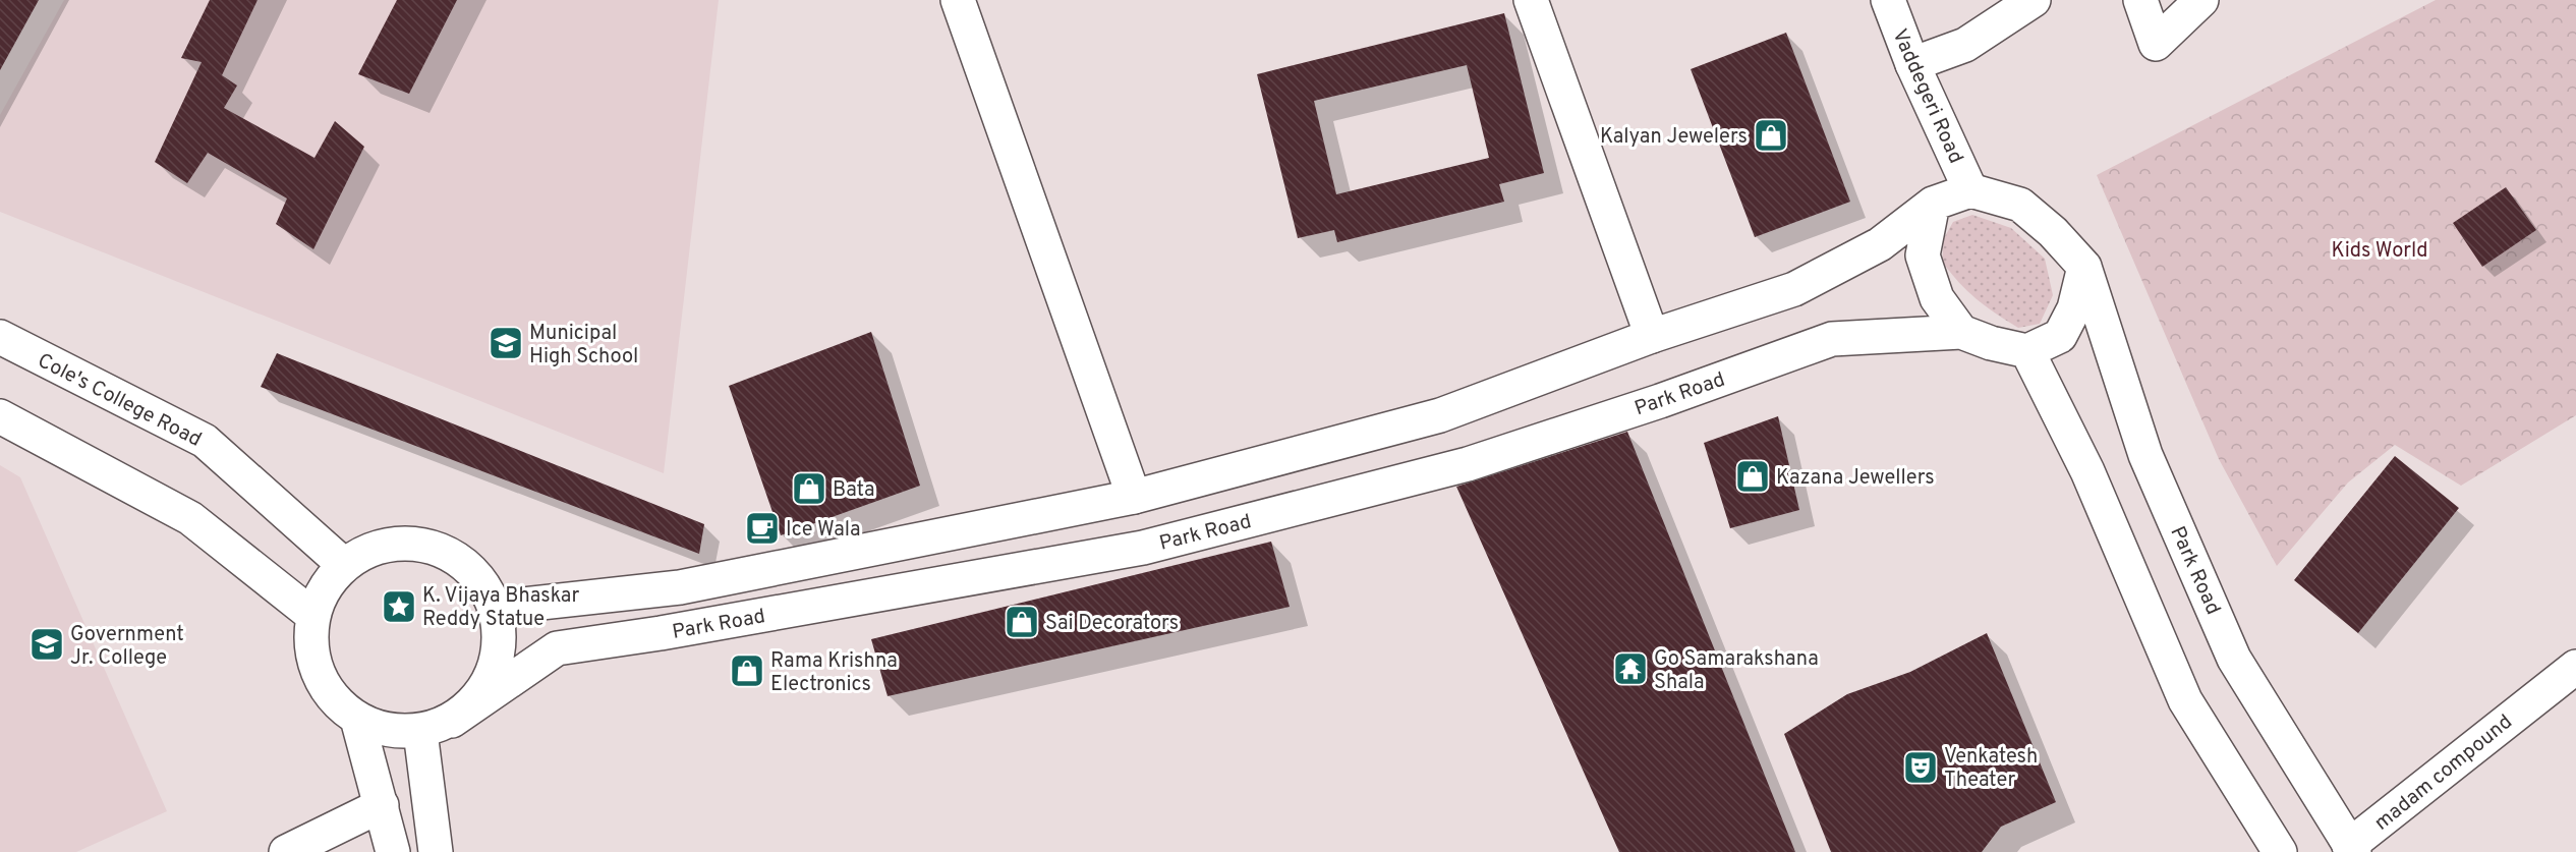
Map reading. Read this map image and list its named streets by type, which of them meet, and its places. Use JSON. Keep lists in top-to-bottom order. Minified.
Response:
{"streets":{"main road":["Vaddegeri Road","Park Road","Cole's College Road","madam compound"]},"crossings":[["Vaddegeri Road","Park Road"],["Park Road","Cole's College Road"],["Park Road","madam compound"]],"parks":["Kids World"],"places":{"shop":["Kalyan Jewelers","Kazana Jewellers","Bata","Sai Decorators","Rama Krishna Electronics"],"school or university":["Municipal High School","Government Jr. College"],"cafe":["Ice Wala"],"place":["K. Vijaya Bhaskar Reddy Statue"],"temple":["Go Samarakshana Shala"],"theatre":["Venkatesh Theater"]}}
